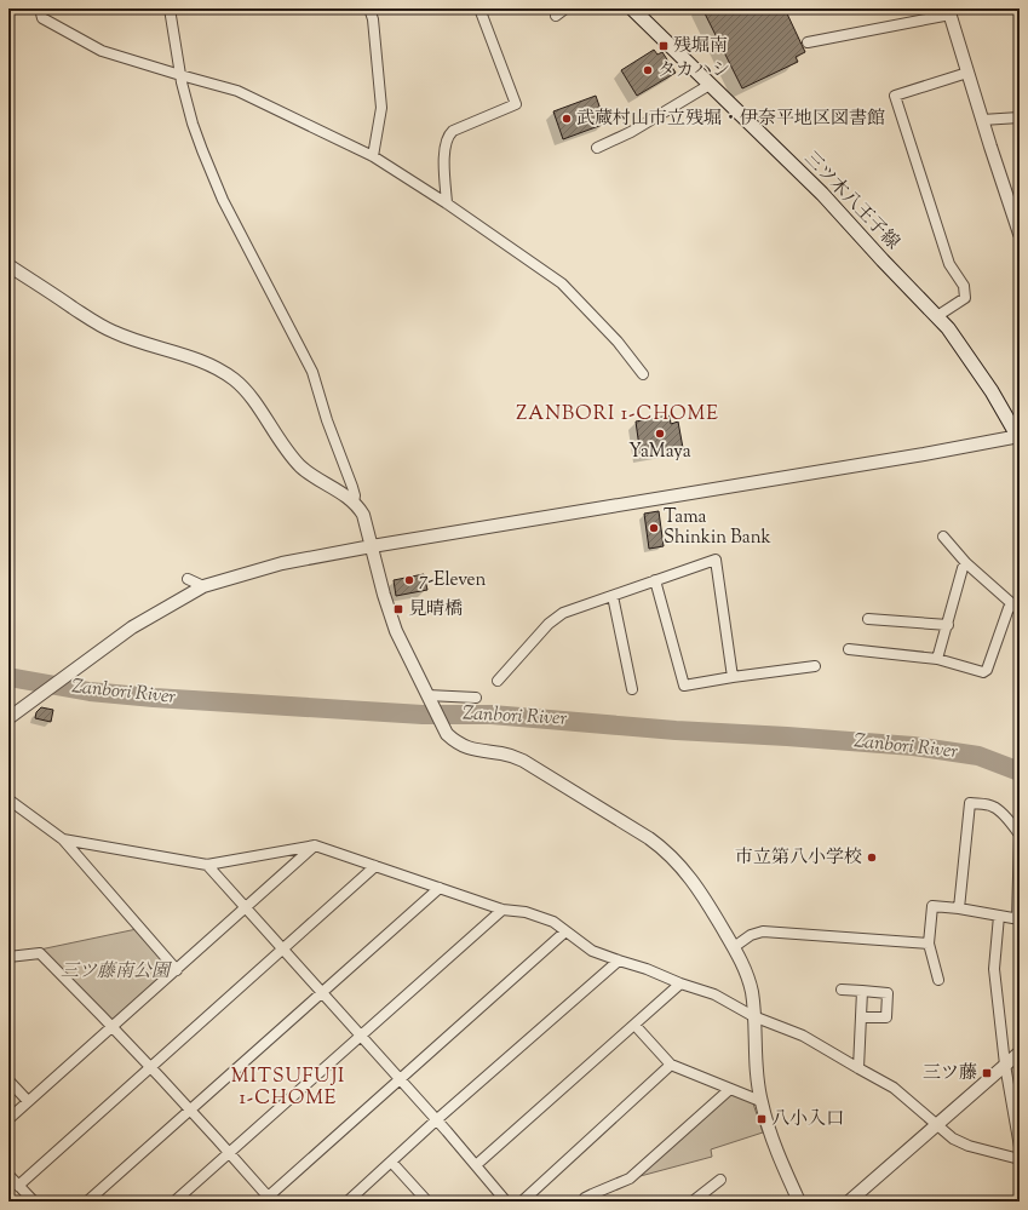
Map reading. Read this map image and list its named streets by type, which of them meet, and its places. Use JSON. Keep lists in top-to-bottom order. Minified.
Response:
{"streets":{"main road":["三ツ木八王子線"]},"districts":["ZANBORI 1-CHOME","MITSUFUJI 1-CHOME"],"water":["Zanbori River"],"parks":["三ツ藤南公園"],"places":{"transit":["残堀南","見晴橋","三ツ藤","八小入口"],"other":["タカハシ","武蔵村山市立残堀・伊奈平地区図書館","YaMaya","Tama Shinkin Bank","7-Eleven","市立第八小学校"]}}
